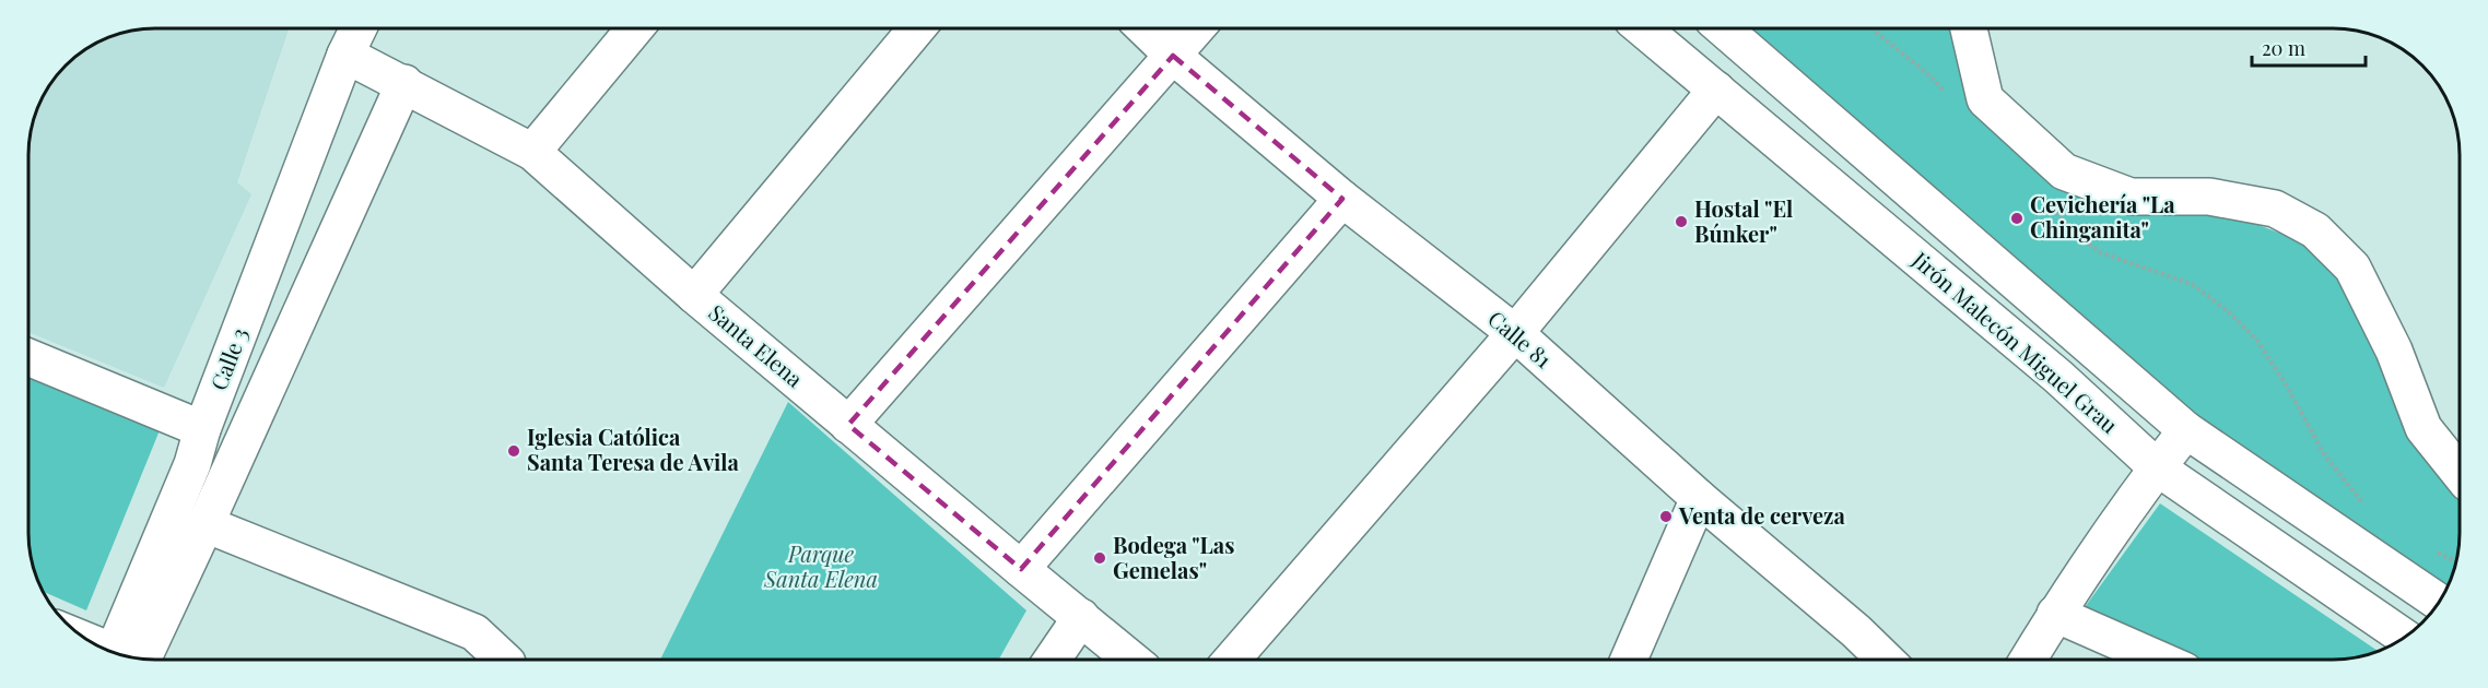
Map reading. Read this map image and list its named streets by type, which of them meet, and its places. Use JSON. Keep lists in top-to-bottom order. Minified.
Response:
{"streets":{"street":["Calle 81","Jirón Malecón Miguel Grau","Santa Elena","Calle 3"]},"crossings":[["Santa Elena","Calle 3"]],"parks":["Parque Santa Elena"],"places":["Cevichería \"La Chinganita\"","Hostal \"El Búnker\"","Iglesia Católica Santa Teresa de Avila","Venta de cerveza","Bodega \"Las Gemelas\""],"scale_bar":"20 m"}
